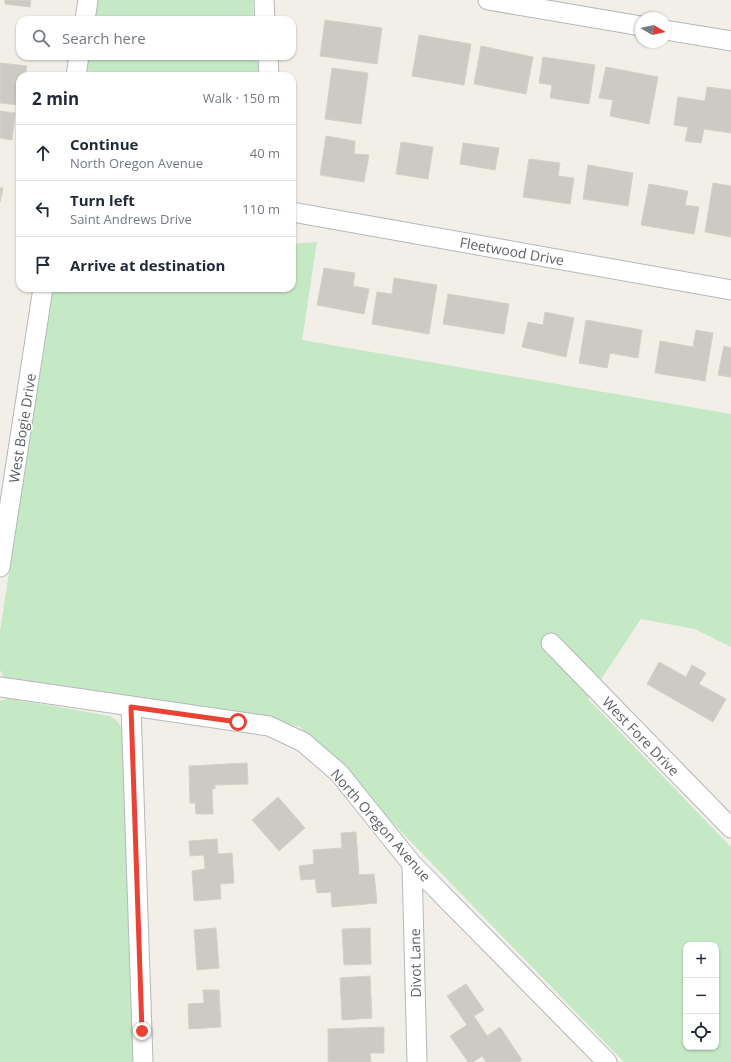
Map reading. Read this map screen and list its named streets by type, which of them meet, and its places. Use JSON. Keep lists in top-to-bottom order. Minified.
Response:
{"streets":{"street":["Fleetwood Drive","West Bogie Drive","West Fore Drive","North Oregon Avenue","Divot Lane"]},"crossings":[["North Oregon Avenue","Divot Lane"]],"north":"right","page":{"search":"Search here","heading":["2 min","Walk · 150 m"],"list":[["Continue","North Oregon Avenue","40 m"],["Turn left","Saint Andrews Drive","110 m"],"Arrive at destination"],"map_buttons":["+","−"]}}
